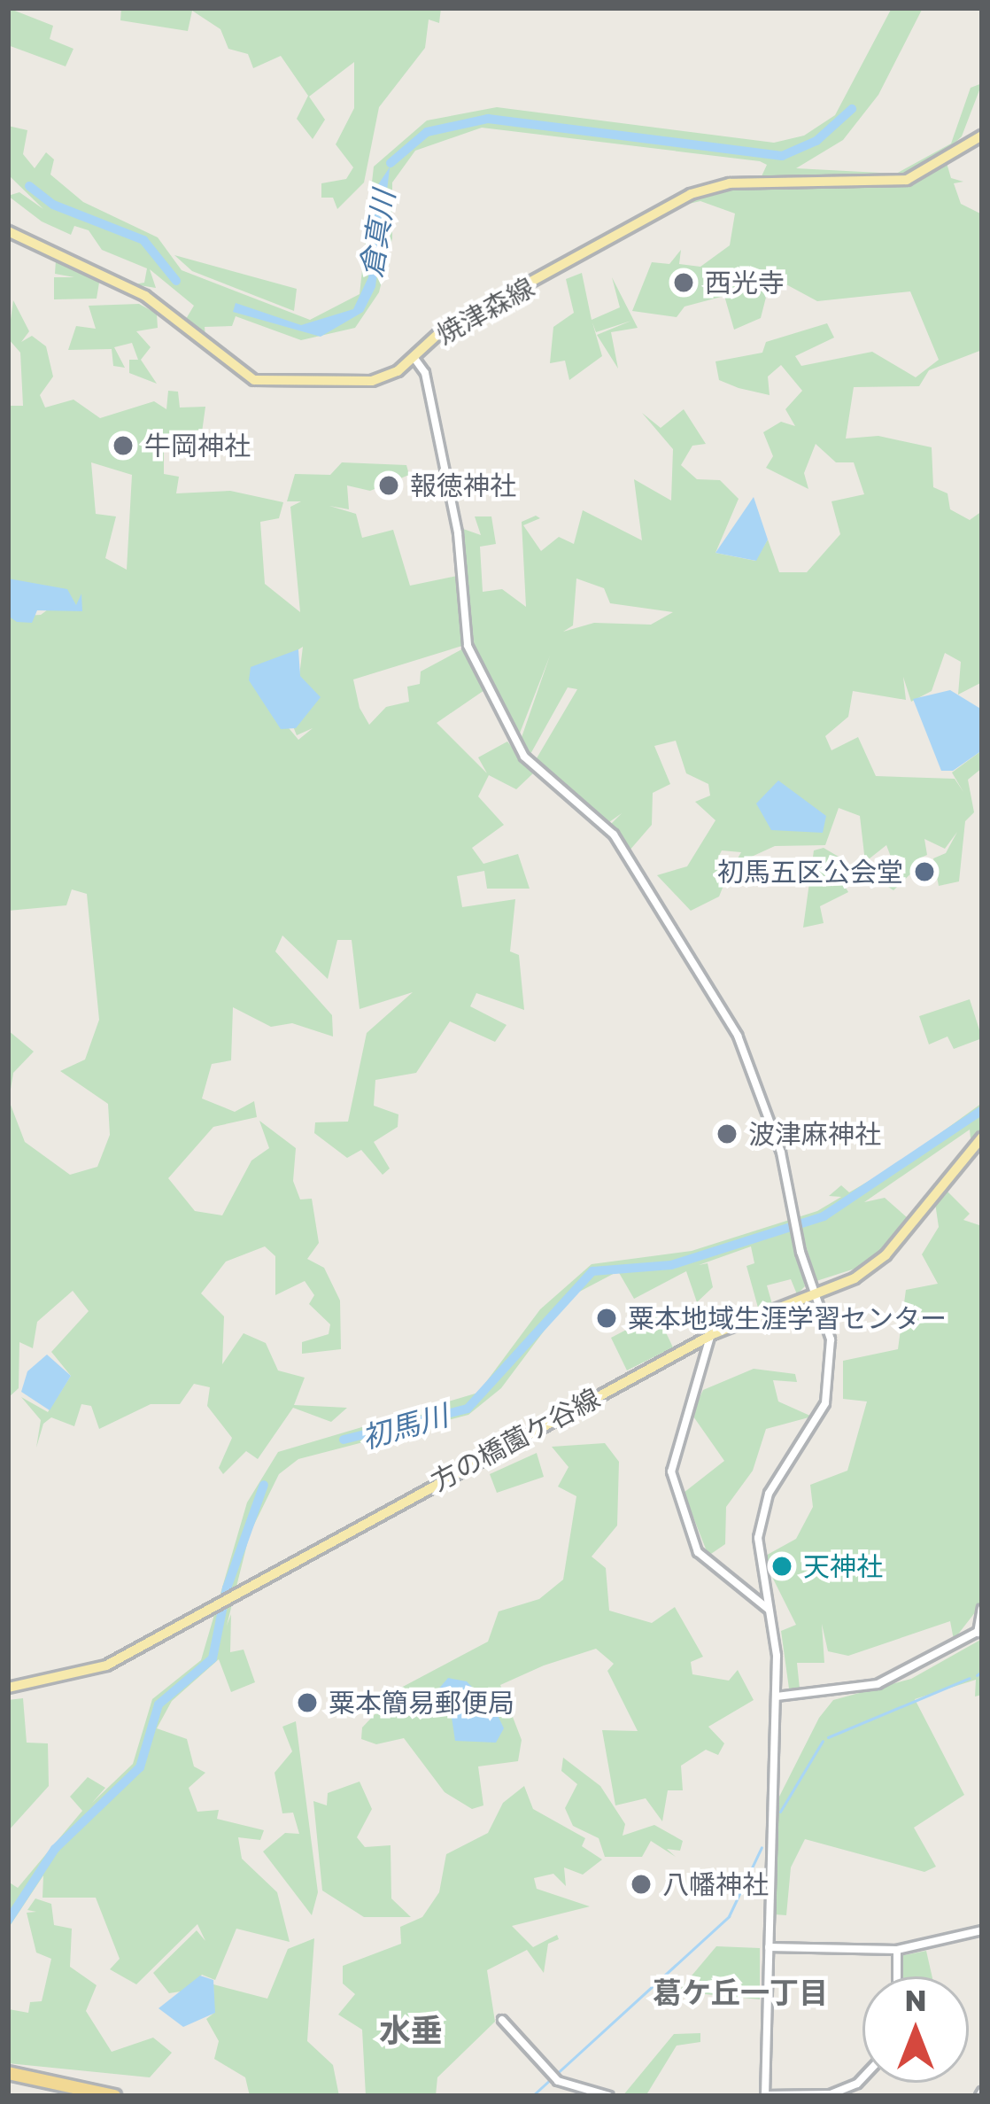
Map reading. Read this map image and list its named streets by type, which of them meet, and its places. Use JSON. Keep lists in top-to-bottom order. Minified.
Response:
{"streets":{"main road":["焼津森線","方の橋薗ケ谷線"]},"districts":["葛ケ丘一丁目","水垂"],"water":["倉真川","初馬川"],"places":["西光寺","牛岡神社","報徳神社","初馬五区公会堂","波津麻神社","粟本地域生涯学習センター","天神社","粟本簡易郵便局","八幡神社"],"north":"top"}
